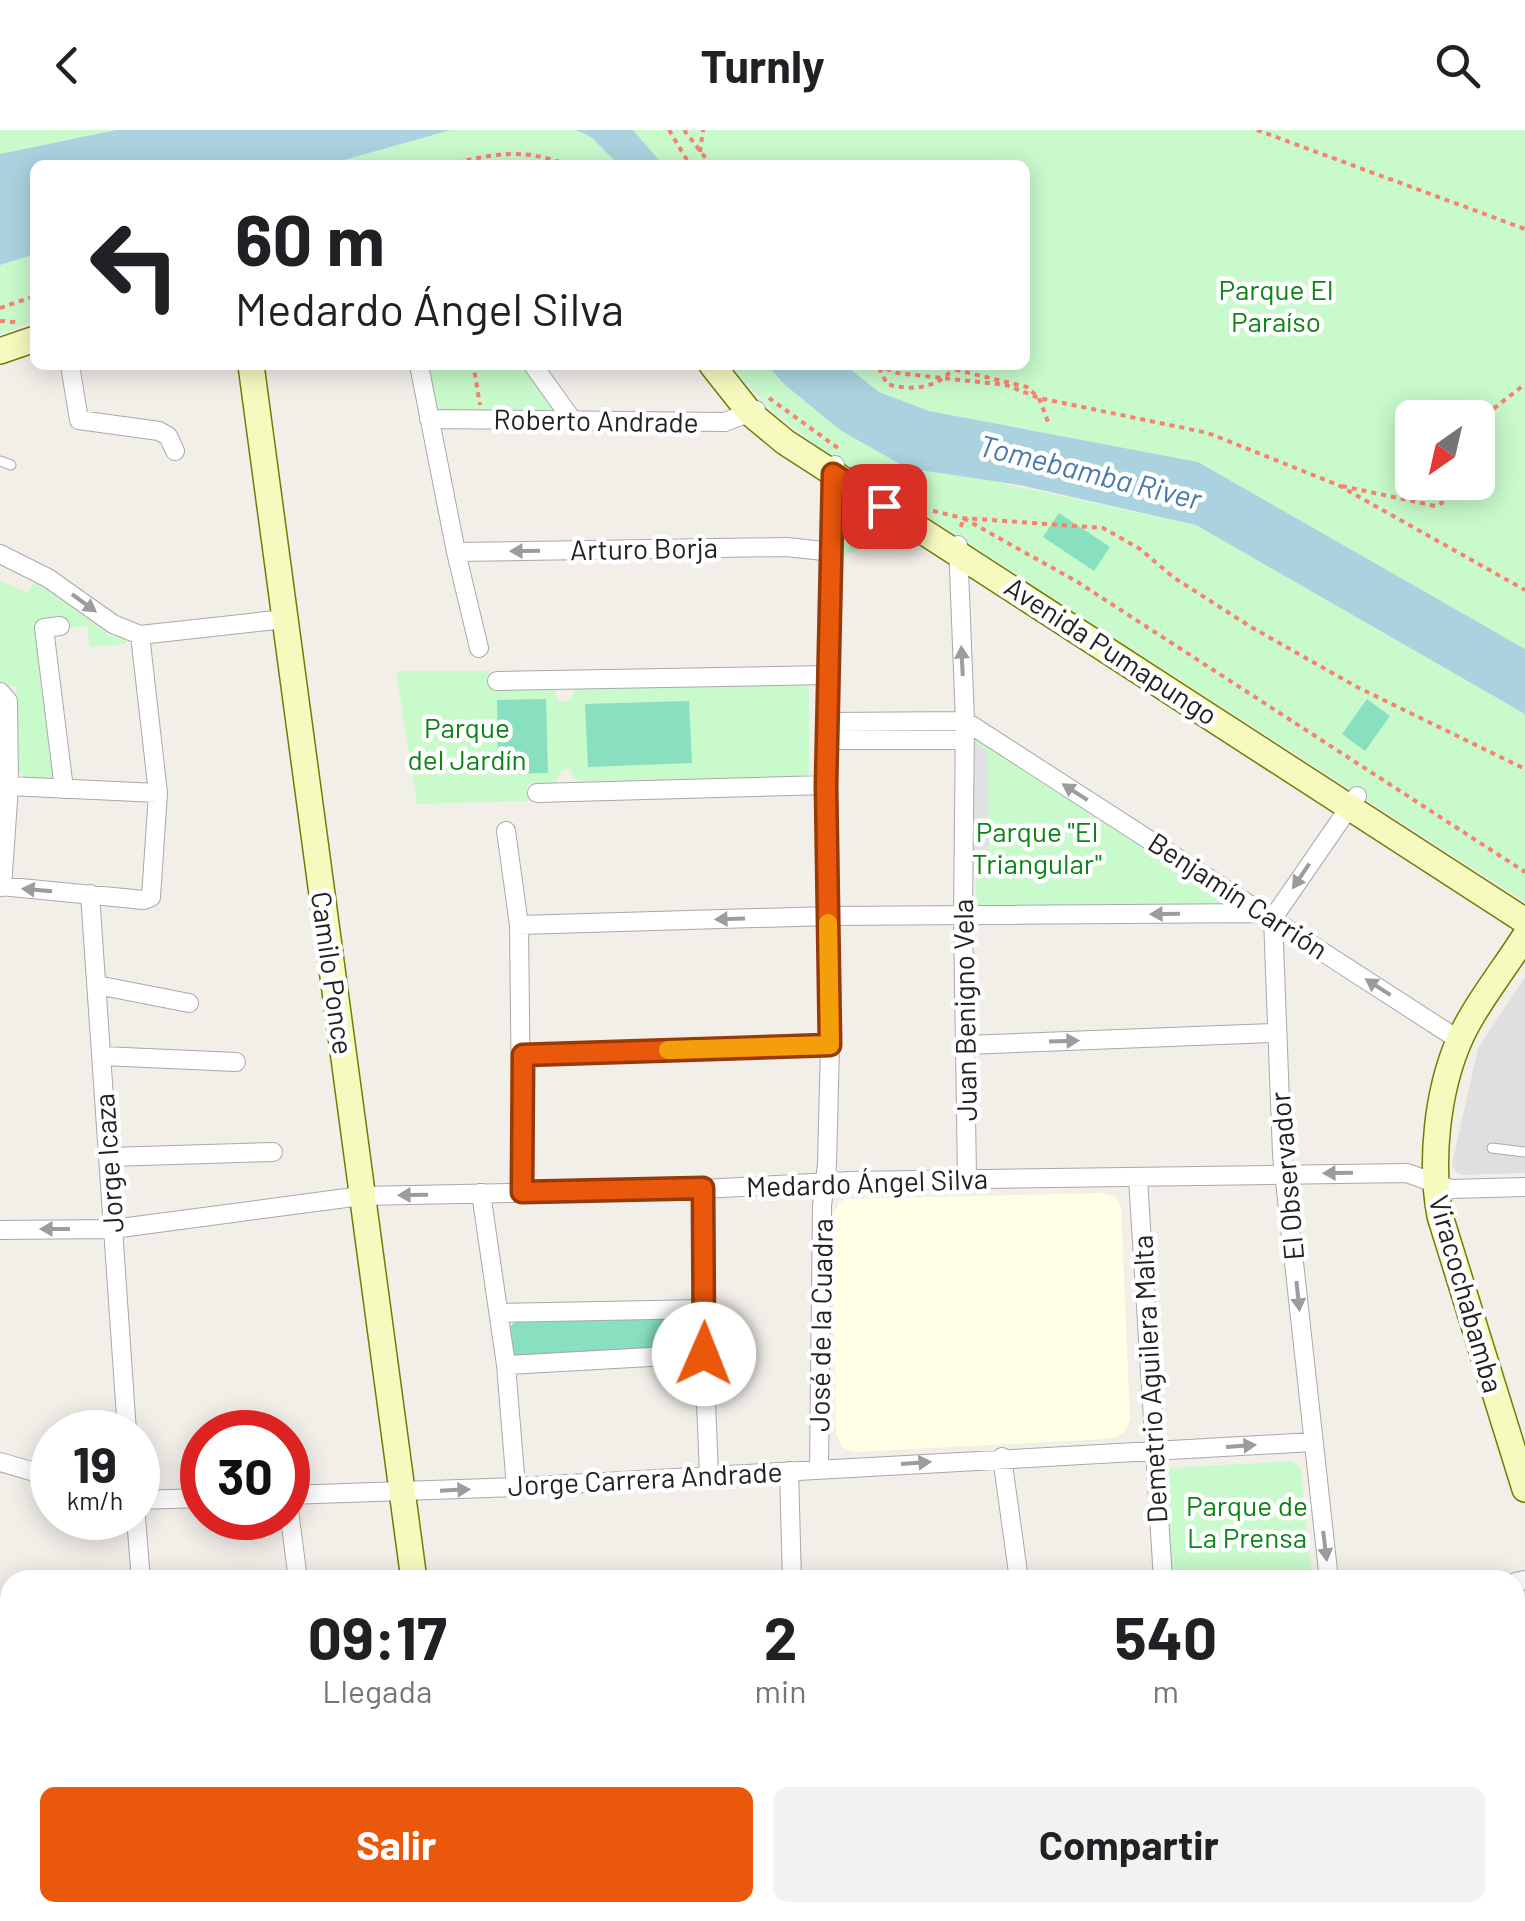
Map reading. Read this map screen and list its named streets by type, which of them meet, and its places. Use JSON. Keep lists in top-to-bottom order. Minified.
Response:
{"streets":{"street":["Roberto Andrade","Arturo Borja","Avenida Pumapungo","Benjamín Carrión","Camilo Ponce","Juan Benigno Vela","Jorge Icaza","El Observador","Medardo Ángel Silva","Viracochabamba","José de la Cuadra","Demetrio Aguilera Malta","Jorge Carrera Andrade"]},"crossings":[["Roberto Andrade","Avenida Pumapungo"],["Arturo Borja","José de la Cuadra"],["Avenida Pumapungo","Juan Benigno Vela"],["Avenida Pumapungo","José de la Cuadra"],["Benjamín Carrión","Juan Benigno Vela"],["Benjamín Carrión","El Observador"],["Benjamín Carrión","Viracochabamba"],["Camilo Ponce","Medardo Ángel Silva"],["Camilo Ponce","Jorge Carrera Andrade"],["Juan Benigno Vela","Medardo Ángel Silva"],["Jorge Icaza","Medardo Ángel Silva"],["El Observador","Medardo Ángel Silva"],["El Observador","Jorge Carrera Andrade"],["Medardo Ángel Silva","Viracochabamba"],["Medardo Ángel Silva","José de la Cuadra"],["Medardo Ángel Silva","Demetrio Aguilera Malta"],["José de la Cuadra","Jorge Carrera Andrade"],["Demetrio Aguilera Malta","Jorge Carrera Andrade"]],"one_way":["Benjamín Carrión","El Observador","Jorge Carrera Andrade"],"water":["Tomebamba River"],"parks":["Parque El Paraíso","Parque del Jardín","Parque \"El Triangular\"","Parque de La Prensa"],"north":"bottom left","page":{"header":"Turnly","turn":["60 m","Medardo Ángel Silva"],"speed":"19 km/h","limit":"30","eta":["09:17","Llegada","2","min","540","m"],"buttons":["Salir","Compartir"]}}
